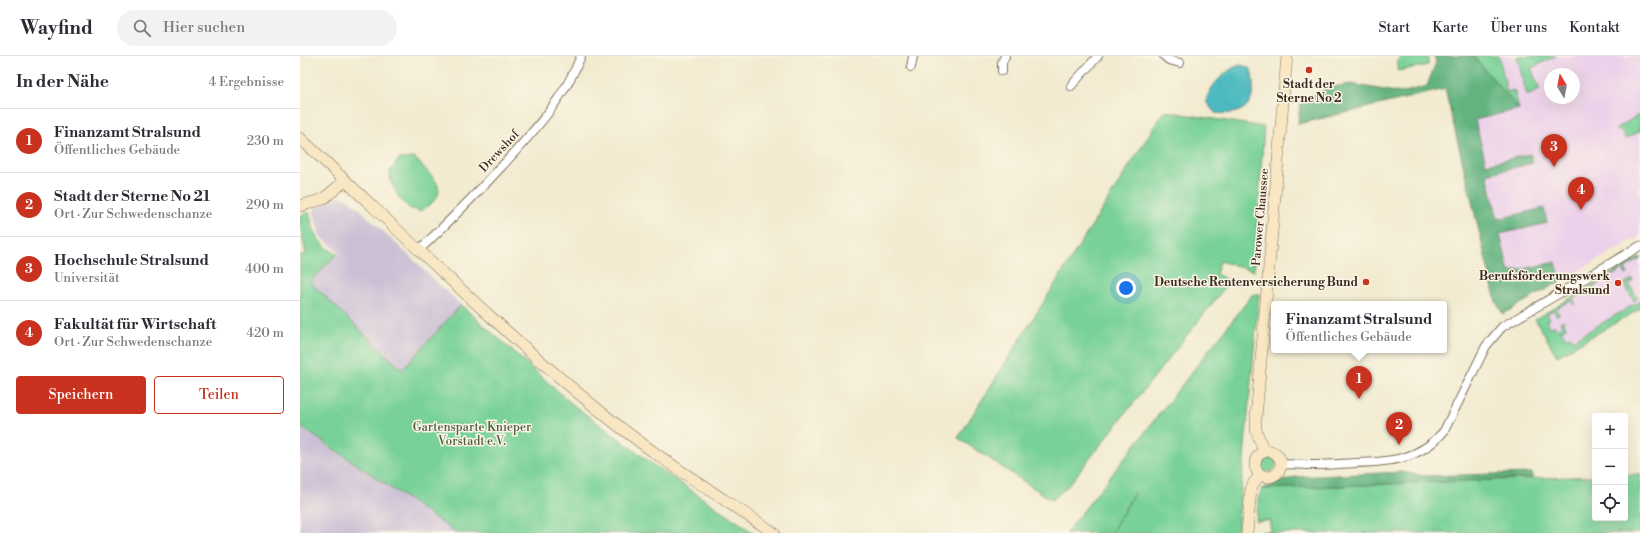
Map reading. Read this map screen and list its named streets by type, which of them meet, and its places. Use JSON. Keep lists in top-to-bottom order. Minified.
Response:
{"streets":{"main road":["Parower Chaussee"],"street":["Drewshof"]},"parks":["Gartensparte Knieper Vorstadt e.V."],"places":["Stadt der Sterne No 2","Deutsche Rentenversicherung Bund","Berufsförderungswerk Stralsund"],"north":"top","page":{"header":"Wayfind","search":"Hier suchen","nav":["Start","Karte","Über uns","Kontakt"],"heading":["In der Nähe","4 Ergebnisse"],"list":[{"mark":"1","name":"Finanzamt Stralsund","note":"Öffentliches Gebäude","value":"230 m"},{"mark":"2","name":"Stadt der Sterne No 21","note":"Ort · Zur Schwedenschanze","value":"290 m"},{"mark":"3","name":"Hochschule Stralsund","note":"Universität","value":"400 m"},{"mark":"4","name":"Fakultät für Wirtschaft","note":"Ort · Zur Schwedenschanze","value":"420 m"}],"pins":["3","4","1","2"],"popup":["Finanzamt Stralsund","Öffentliches Gebäude"],"buttons":["Speichern","Teilen"],"map_buttons":["+","−"]}}
